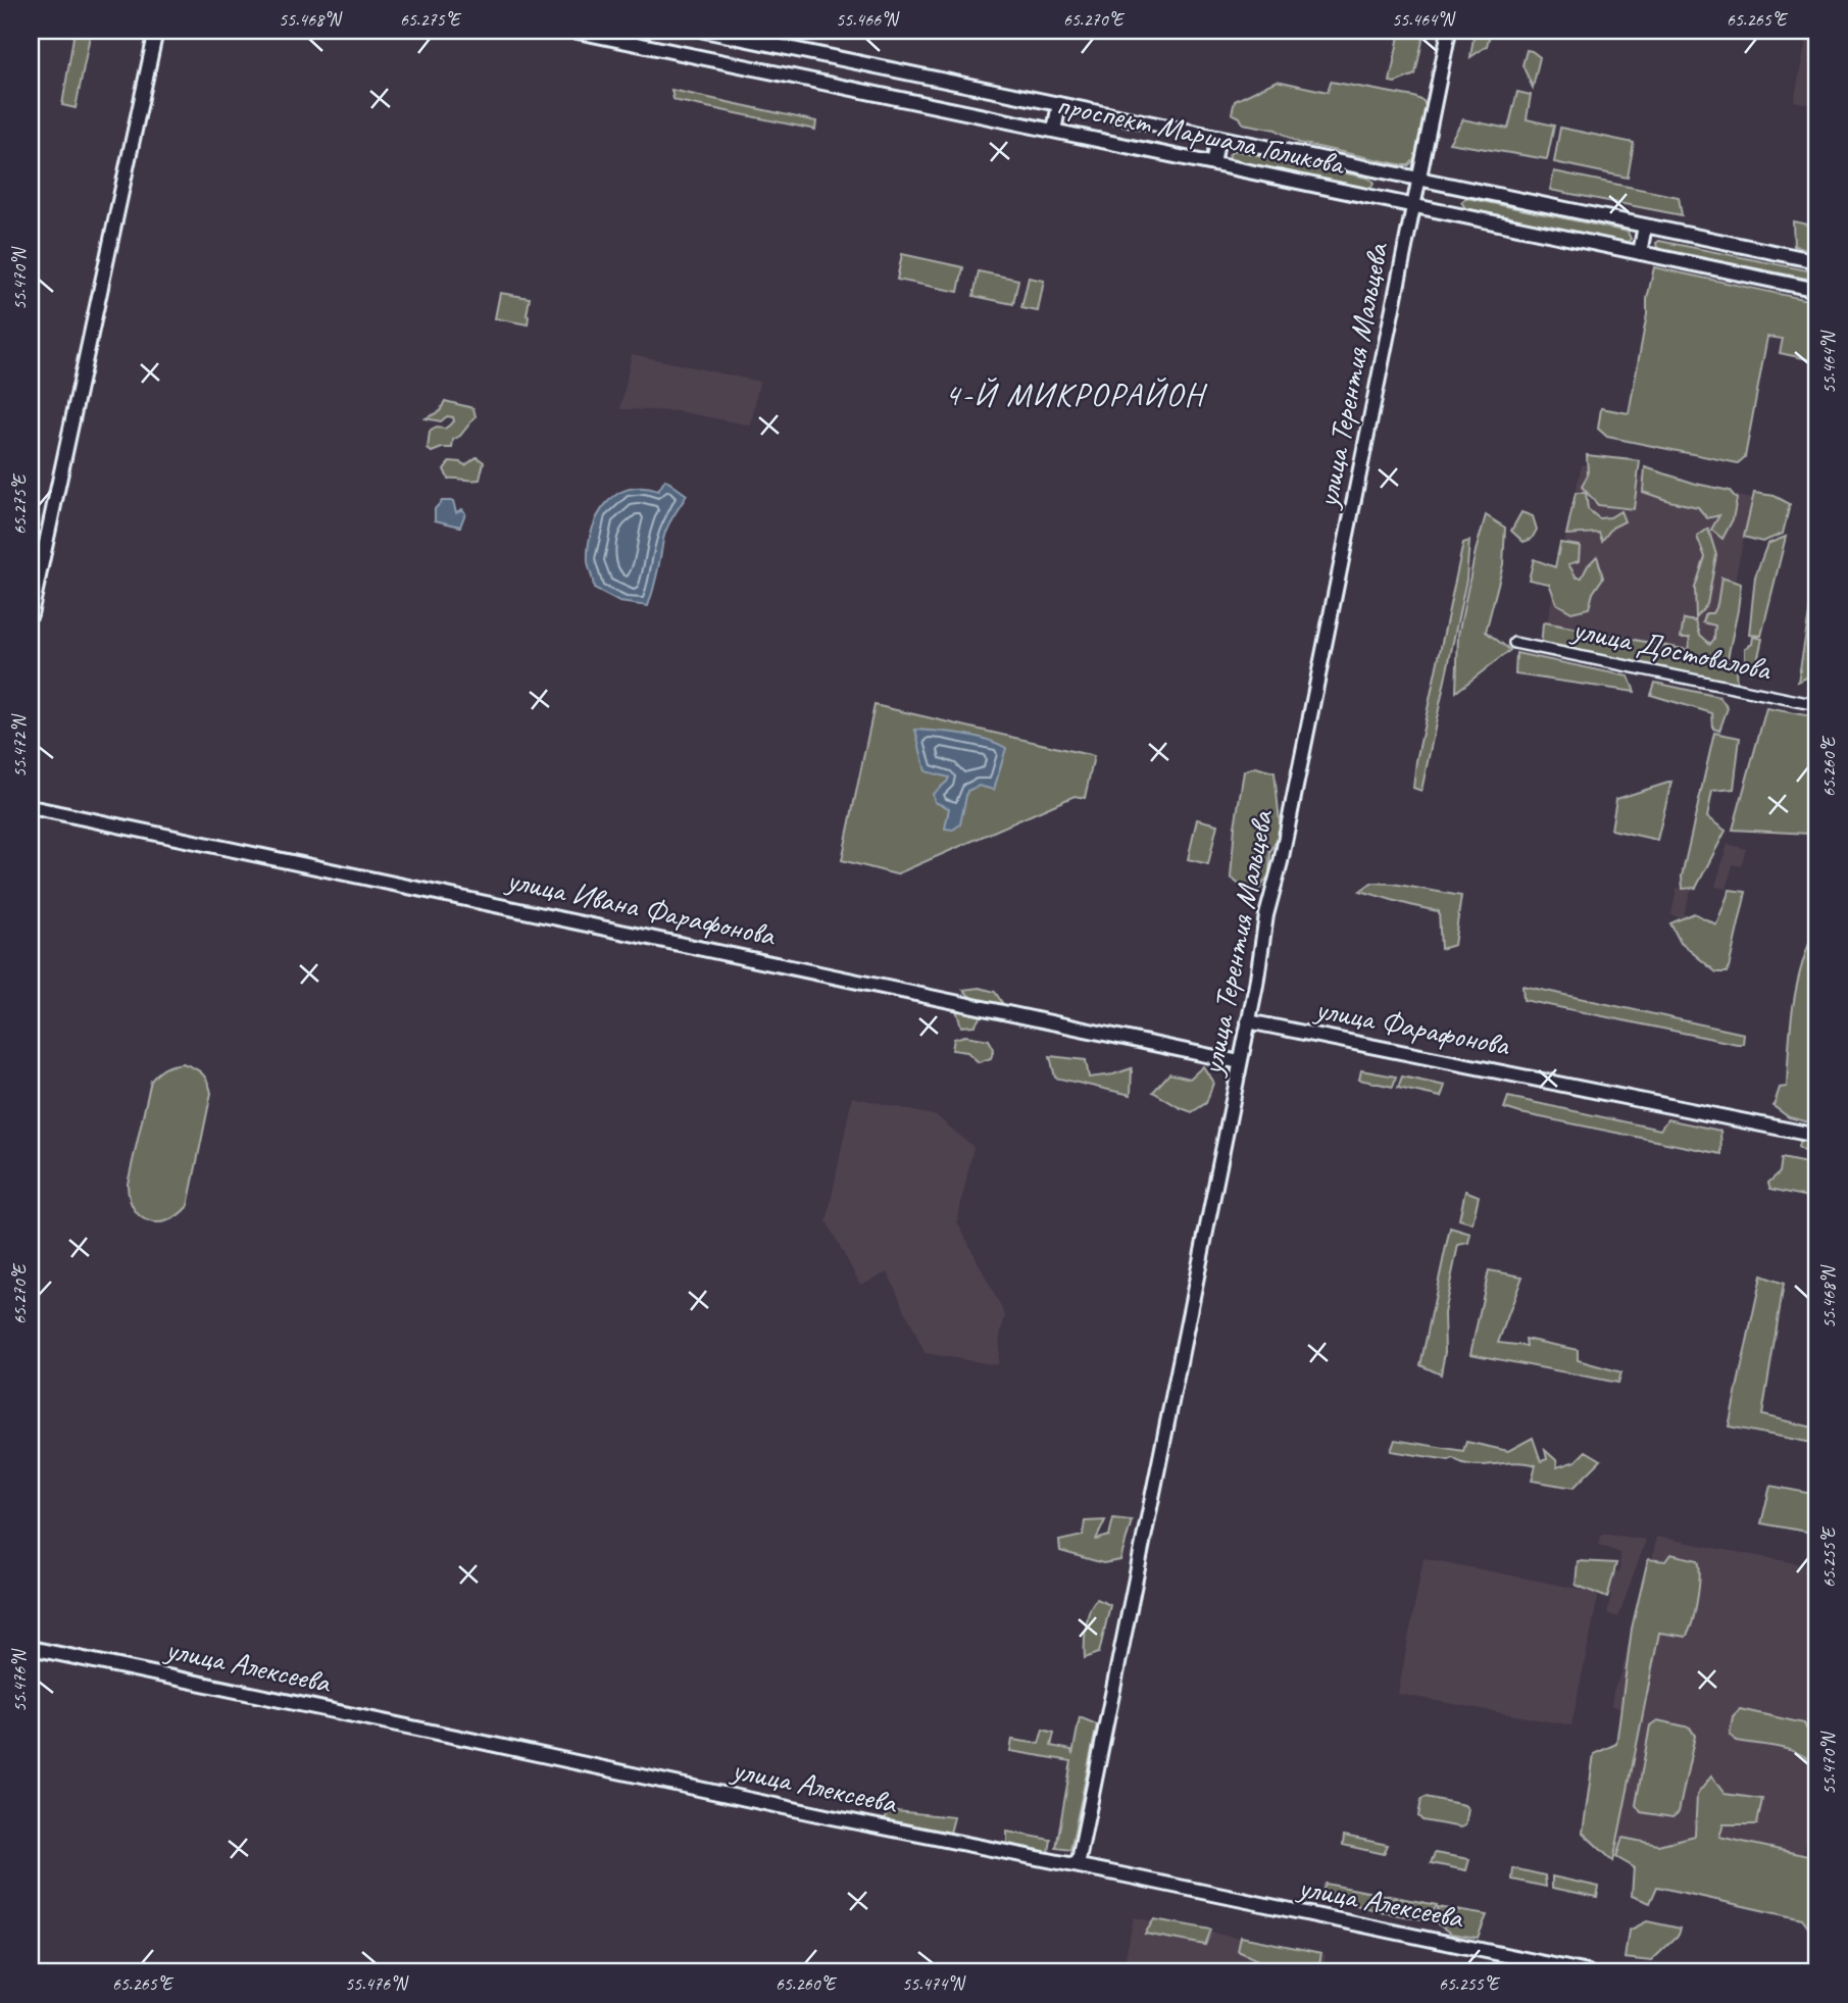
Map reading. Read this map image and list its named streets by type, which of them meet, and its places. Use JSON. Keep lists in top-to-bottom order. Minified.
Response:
{"streets":{"street":["проспект Маршала Голикова","улица Терентия Мальцева","улица Достовалова","улица Ивана Фарафонова","улица Фарафонова","улица Алексеева"]},"crossings":[["проспект Маршала Голикова","улица Терентия Мальцева"],["улица Терентия Мальцева","улица Ивана Фарафонова"],["улица Терентия Мальцева","улица Фарафонова"],["улица Терентия Мальцева","улица Алексеева"]],"districts":["4-Й МИКРОРАЙОН"],"coordinates":["55.468°N","65.275°E","55.466°N","65.270°E","55.464°N","65.265°E","55.470°N","55.472°N","65.260°E","65.255°E","55.476°N","55.474°N"]}
